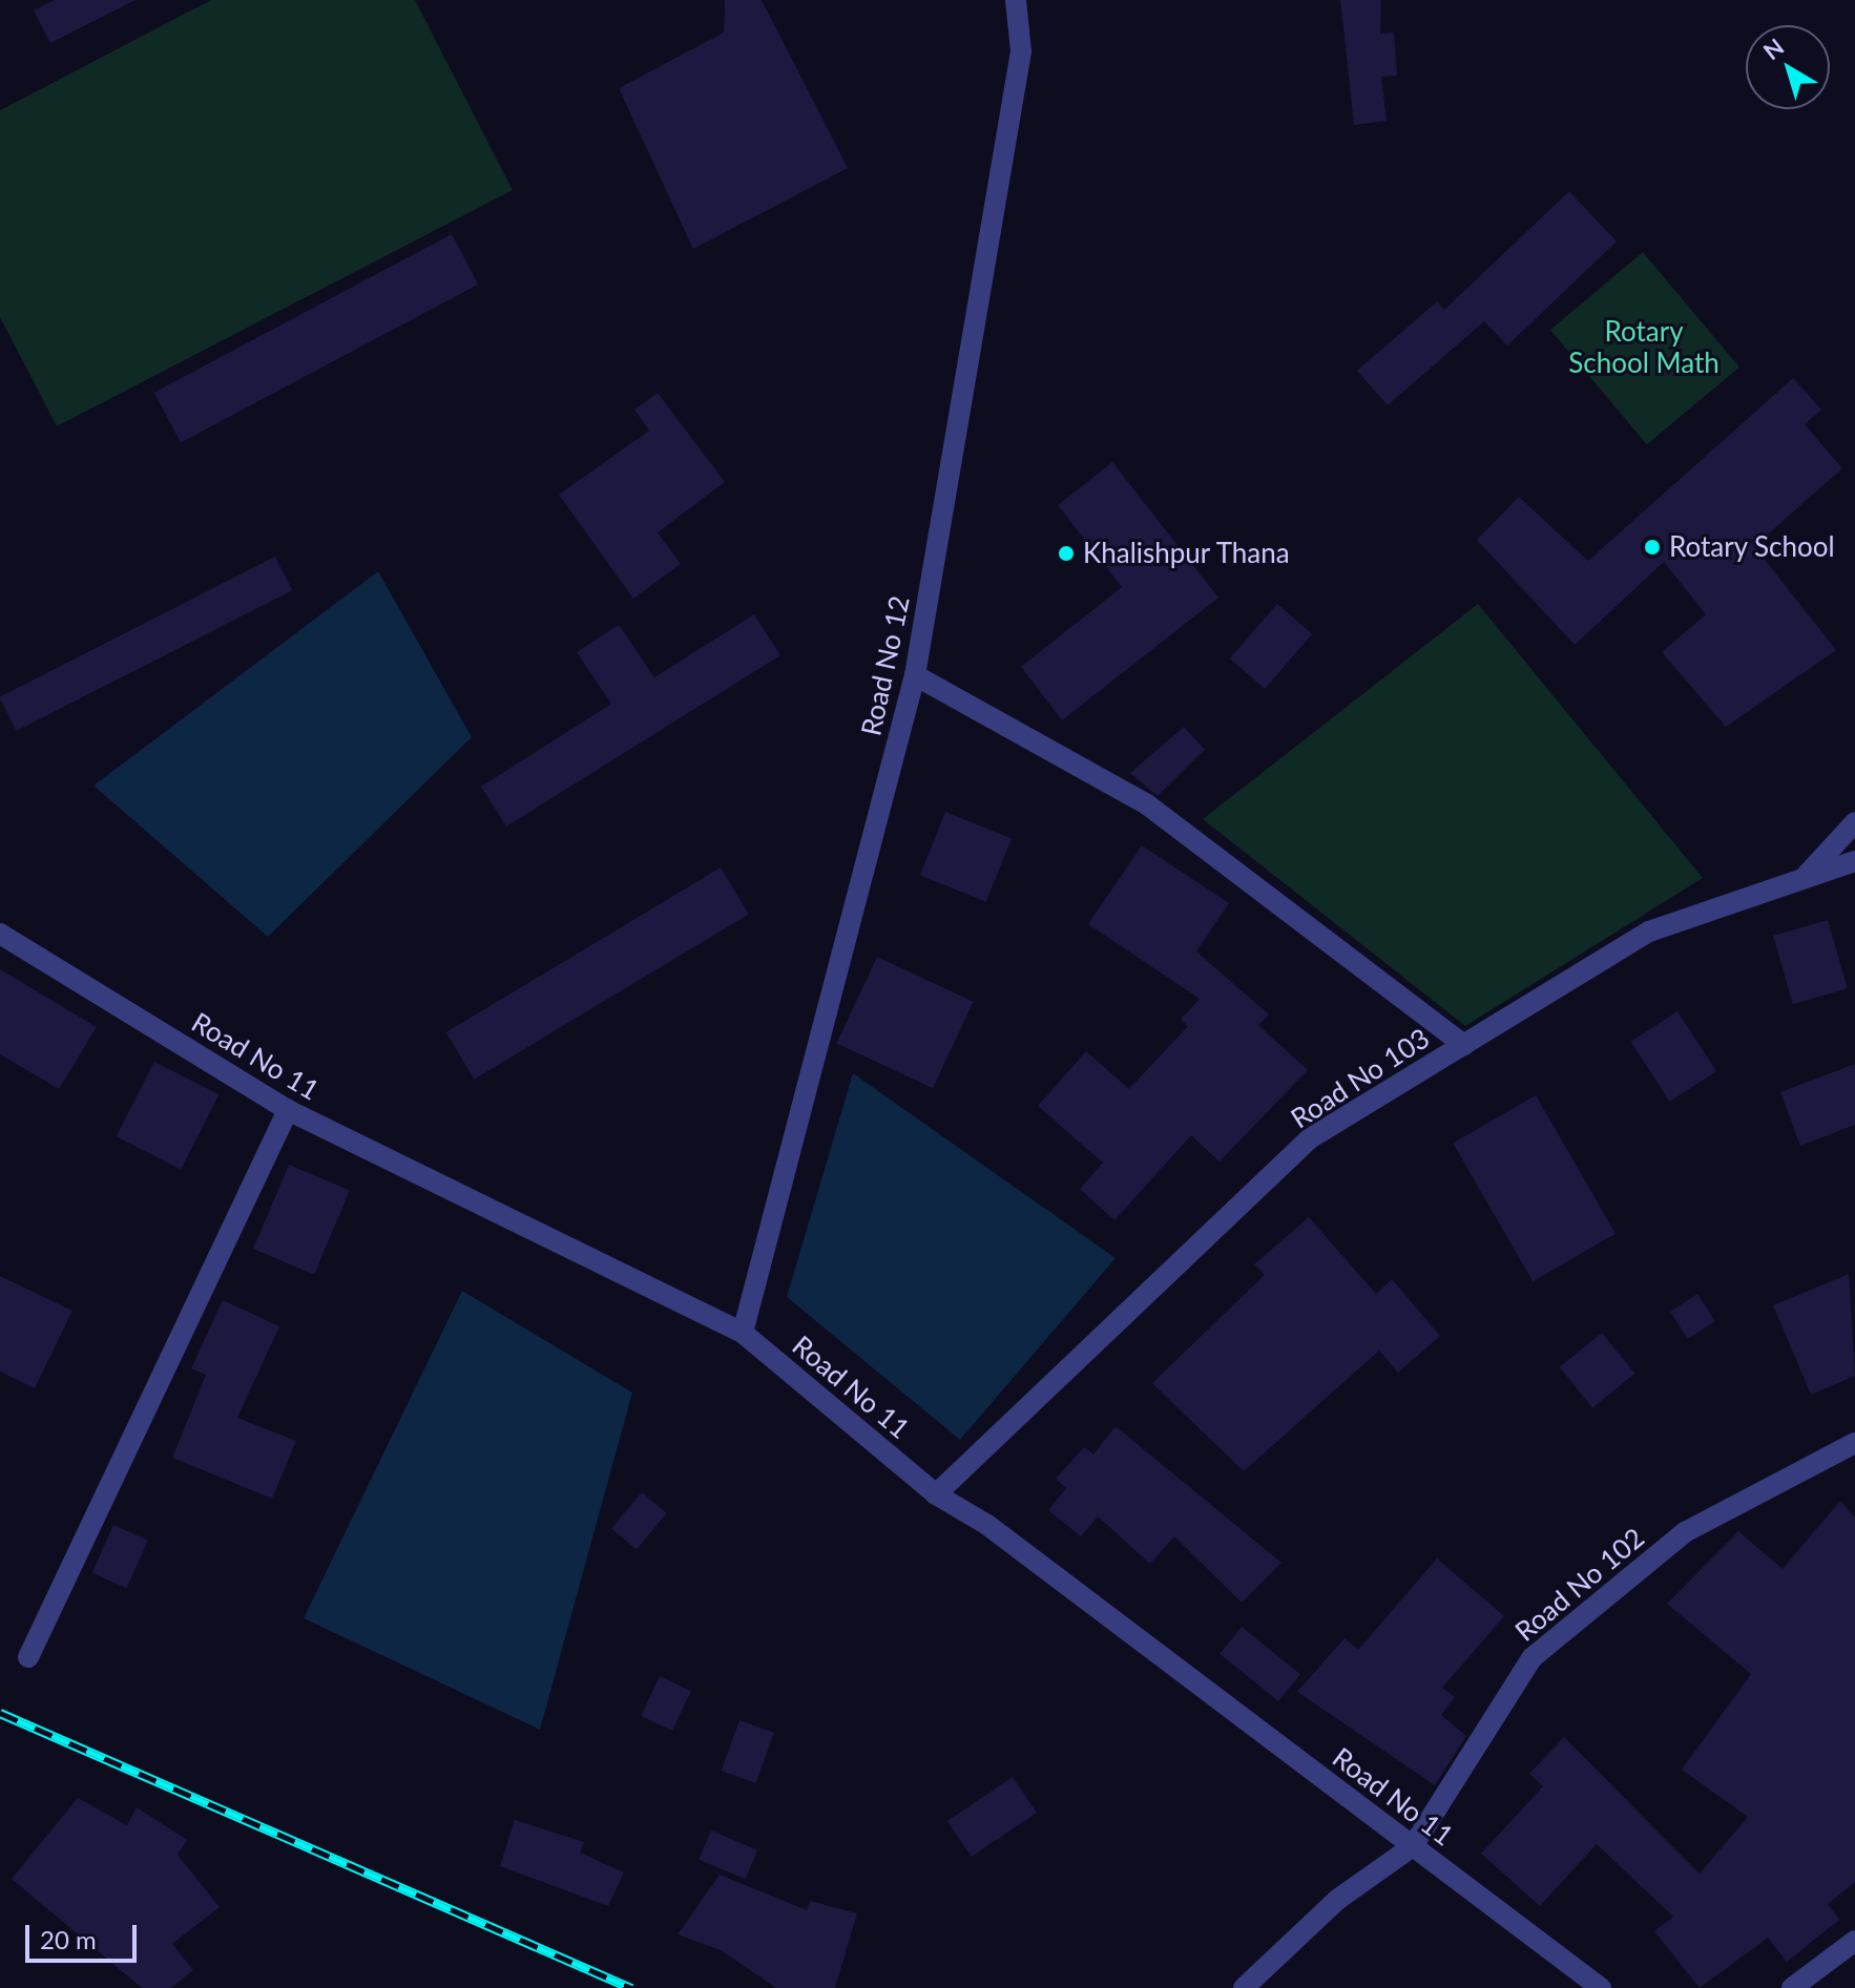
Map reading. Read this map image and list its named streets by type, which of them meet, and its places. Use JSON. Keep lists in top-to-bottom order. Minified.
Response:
{"streets":{"street":["Road No 12","Road No 11","Road No 103","Road No 102"]},"crossings":[["Road No 12","Road No 11"],["Road No 11","Road No 103"],["Road No 11","Road No 102"]],"parks":["Rotary School Math"],"places":["Rotary School","Khalishpur Thana"],"scale_bar":"20 m","north":"top left"}
